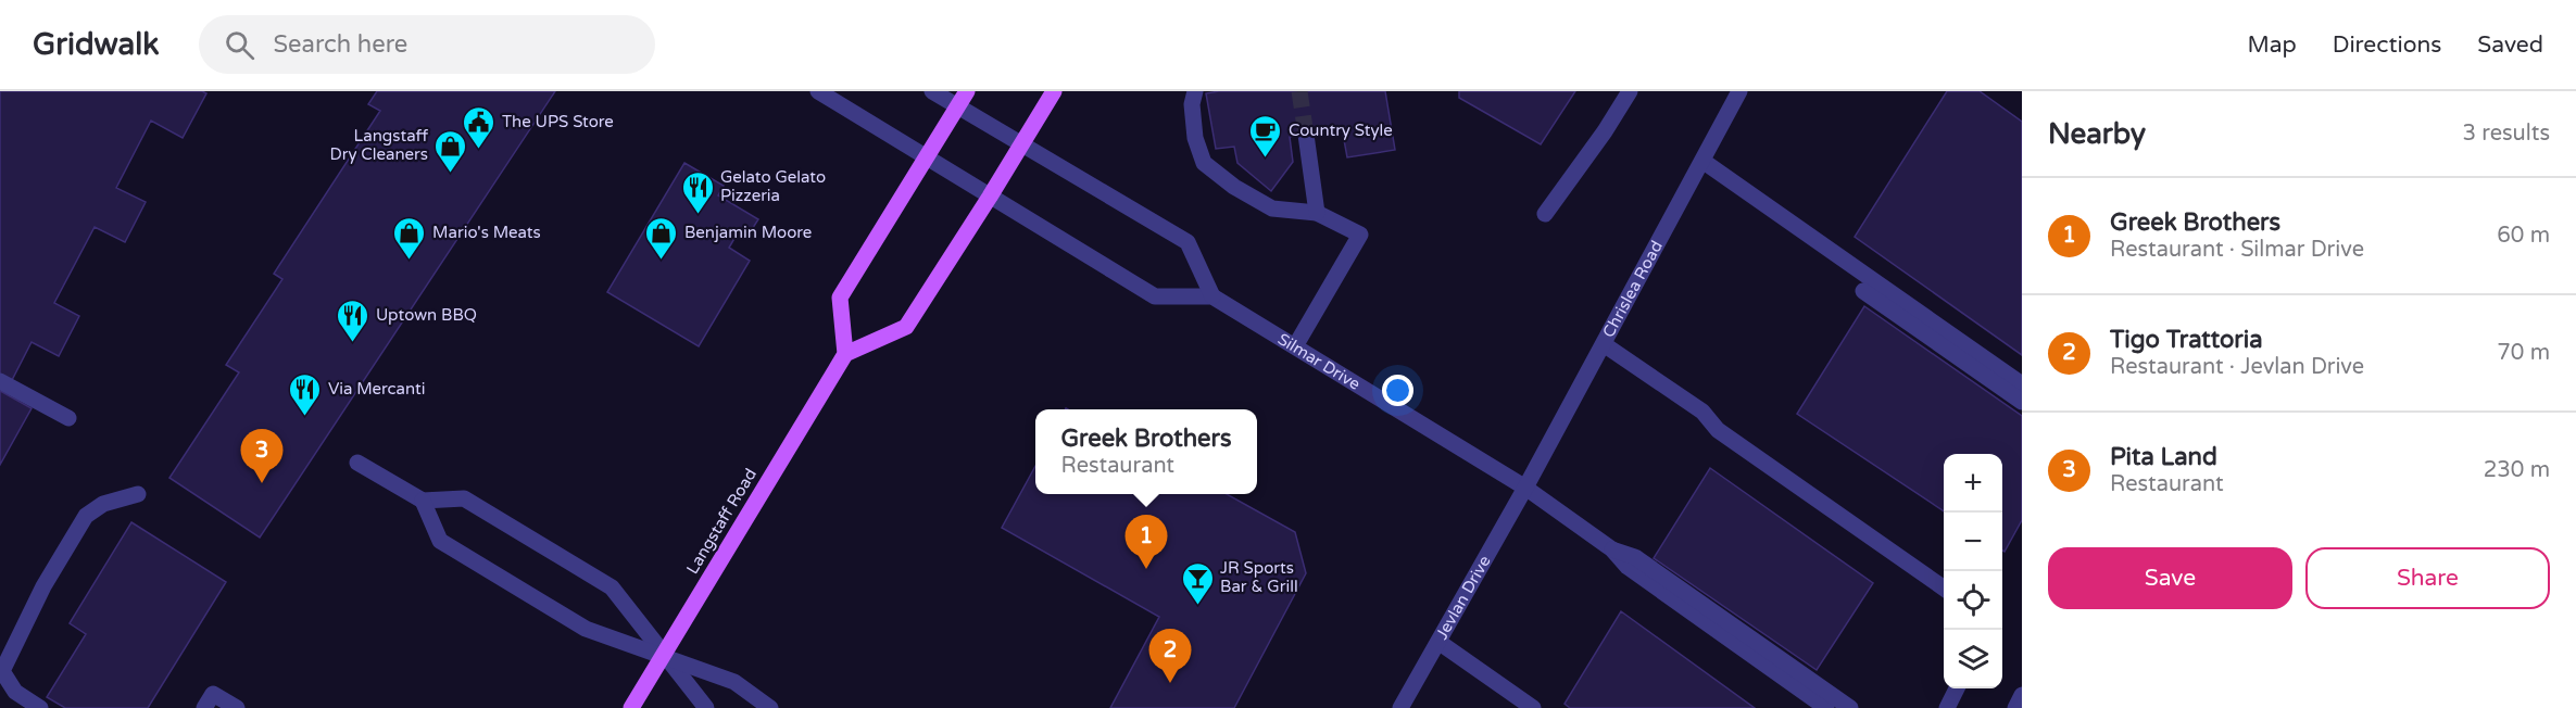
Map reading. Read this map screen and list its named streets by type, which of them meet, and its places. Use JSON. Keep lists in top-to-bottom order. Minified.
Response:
{"streets":{"main road":["Langstaff Road"],"street":["Chrislea Road","Silmar Drive","Jevlan Drive"]},"crossings":[["Chrislea Road","Silmar Drive"],["Chrislea Road","Jevlan Drive"],["Silmar Drive","Jevlan Drive"]],"places":{"public building":["The UPS Store"],"cafe":["Country Style"],"shop":["Langstaff Dry Cleaners","Mario's Meats","Benjamin Moore"],"restaurant":["Gelato Gelato Pizzeria","Uptown BBQ","Via Mercanti"],"bar":["JR Sports Bar & Grill"]},"page":{"header":"Gridwalk","search":"Search here","nav":["Map","Directions","Saved"],"heading":["Nearby","3 results"],"list":[{"mark":"1","name":"Greek Brothers","note":"Restaurant · Silmar Drive","value":"60 m"},{"mark":"2","name":"Tigo Trattoria","note":"Restaurant · Jevlan Drive","value":"70 m"},{"mark":"3","name":"Pita Land","note":"Restaurant","value":"230 m"}],"popup":["Greek Brothers","Restaurant"],"pins":["3","1","2"],"map_buttons":["+","−"],"buttons":["Save","Share"]}}
